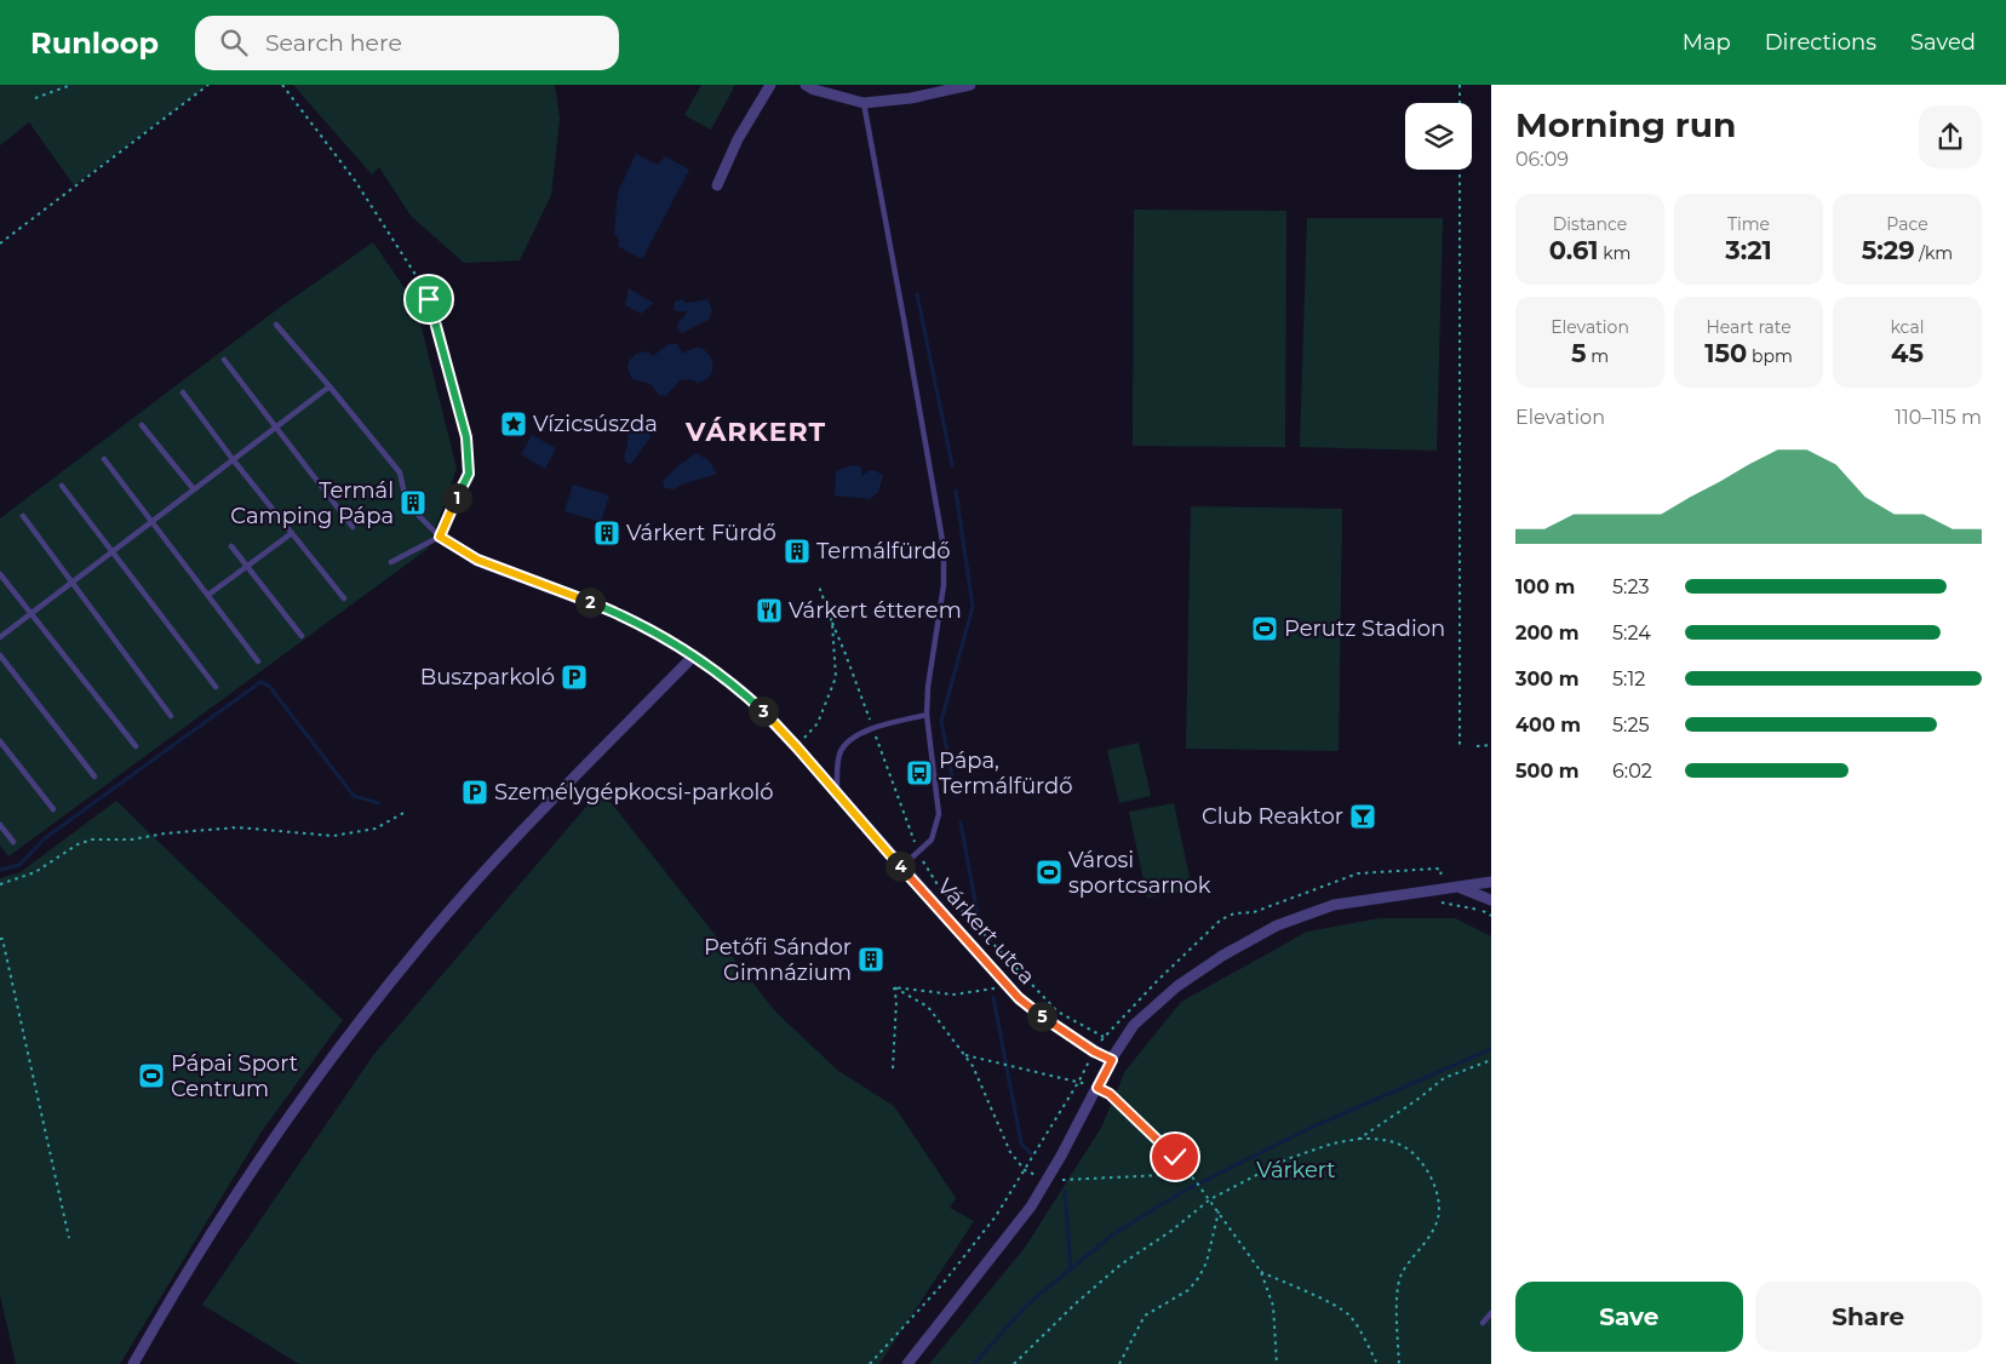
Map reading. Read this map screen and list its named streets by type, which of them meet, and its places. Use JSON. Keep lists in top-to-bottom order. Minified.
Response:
{"streets":{"street":["Várkert utca"]},"districts":["VÁRKERT"],"parks":["Várkert"],"places":{"place":["Vízicsúszda"],"building":["Termál Camping Pápa","Várkert Fürdő","Termálfürdő","Petőfi Sándor Gimnázium"],"restaurant":["Várkert étterem"],"sports":["Perutz Stadion","Városi sportcsarnok","Pápai Sport Centrum"],"parking":["Buszparkoló","Személygépkocsi-parkoló"],"bus stop":["Pápa, Termálfürdő"],"bar":["Club Reaktor"]},"page":{"header":"Runloop","search":"Search here","nav":["Map","Directions","Saved"],"heading":["Morning run","06:09"],"stats":[["Distance","0.61 km"],["Time","3:21"],["Pace","5:29 /km"],["Elevation","5 m"],["Heart rate","150 bpm"],["kcal","45"]],"chart":["Elevation","110–115 m"],"pins":["1","2","3","4","5"],"list":[{"name":"100 m","note":"5:23"},{"name":"200 m","note":"5:24"},{"name":"300 m","note":"5:12"},{"name":"400 m","note":"5:25"},{"name":"500 m","note":"6:02"}],"buttons":["Save","Share"]}}
